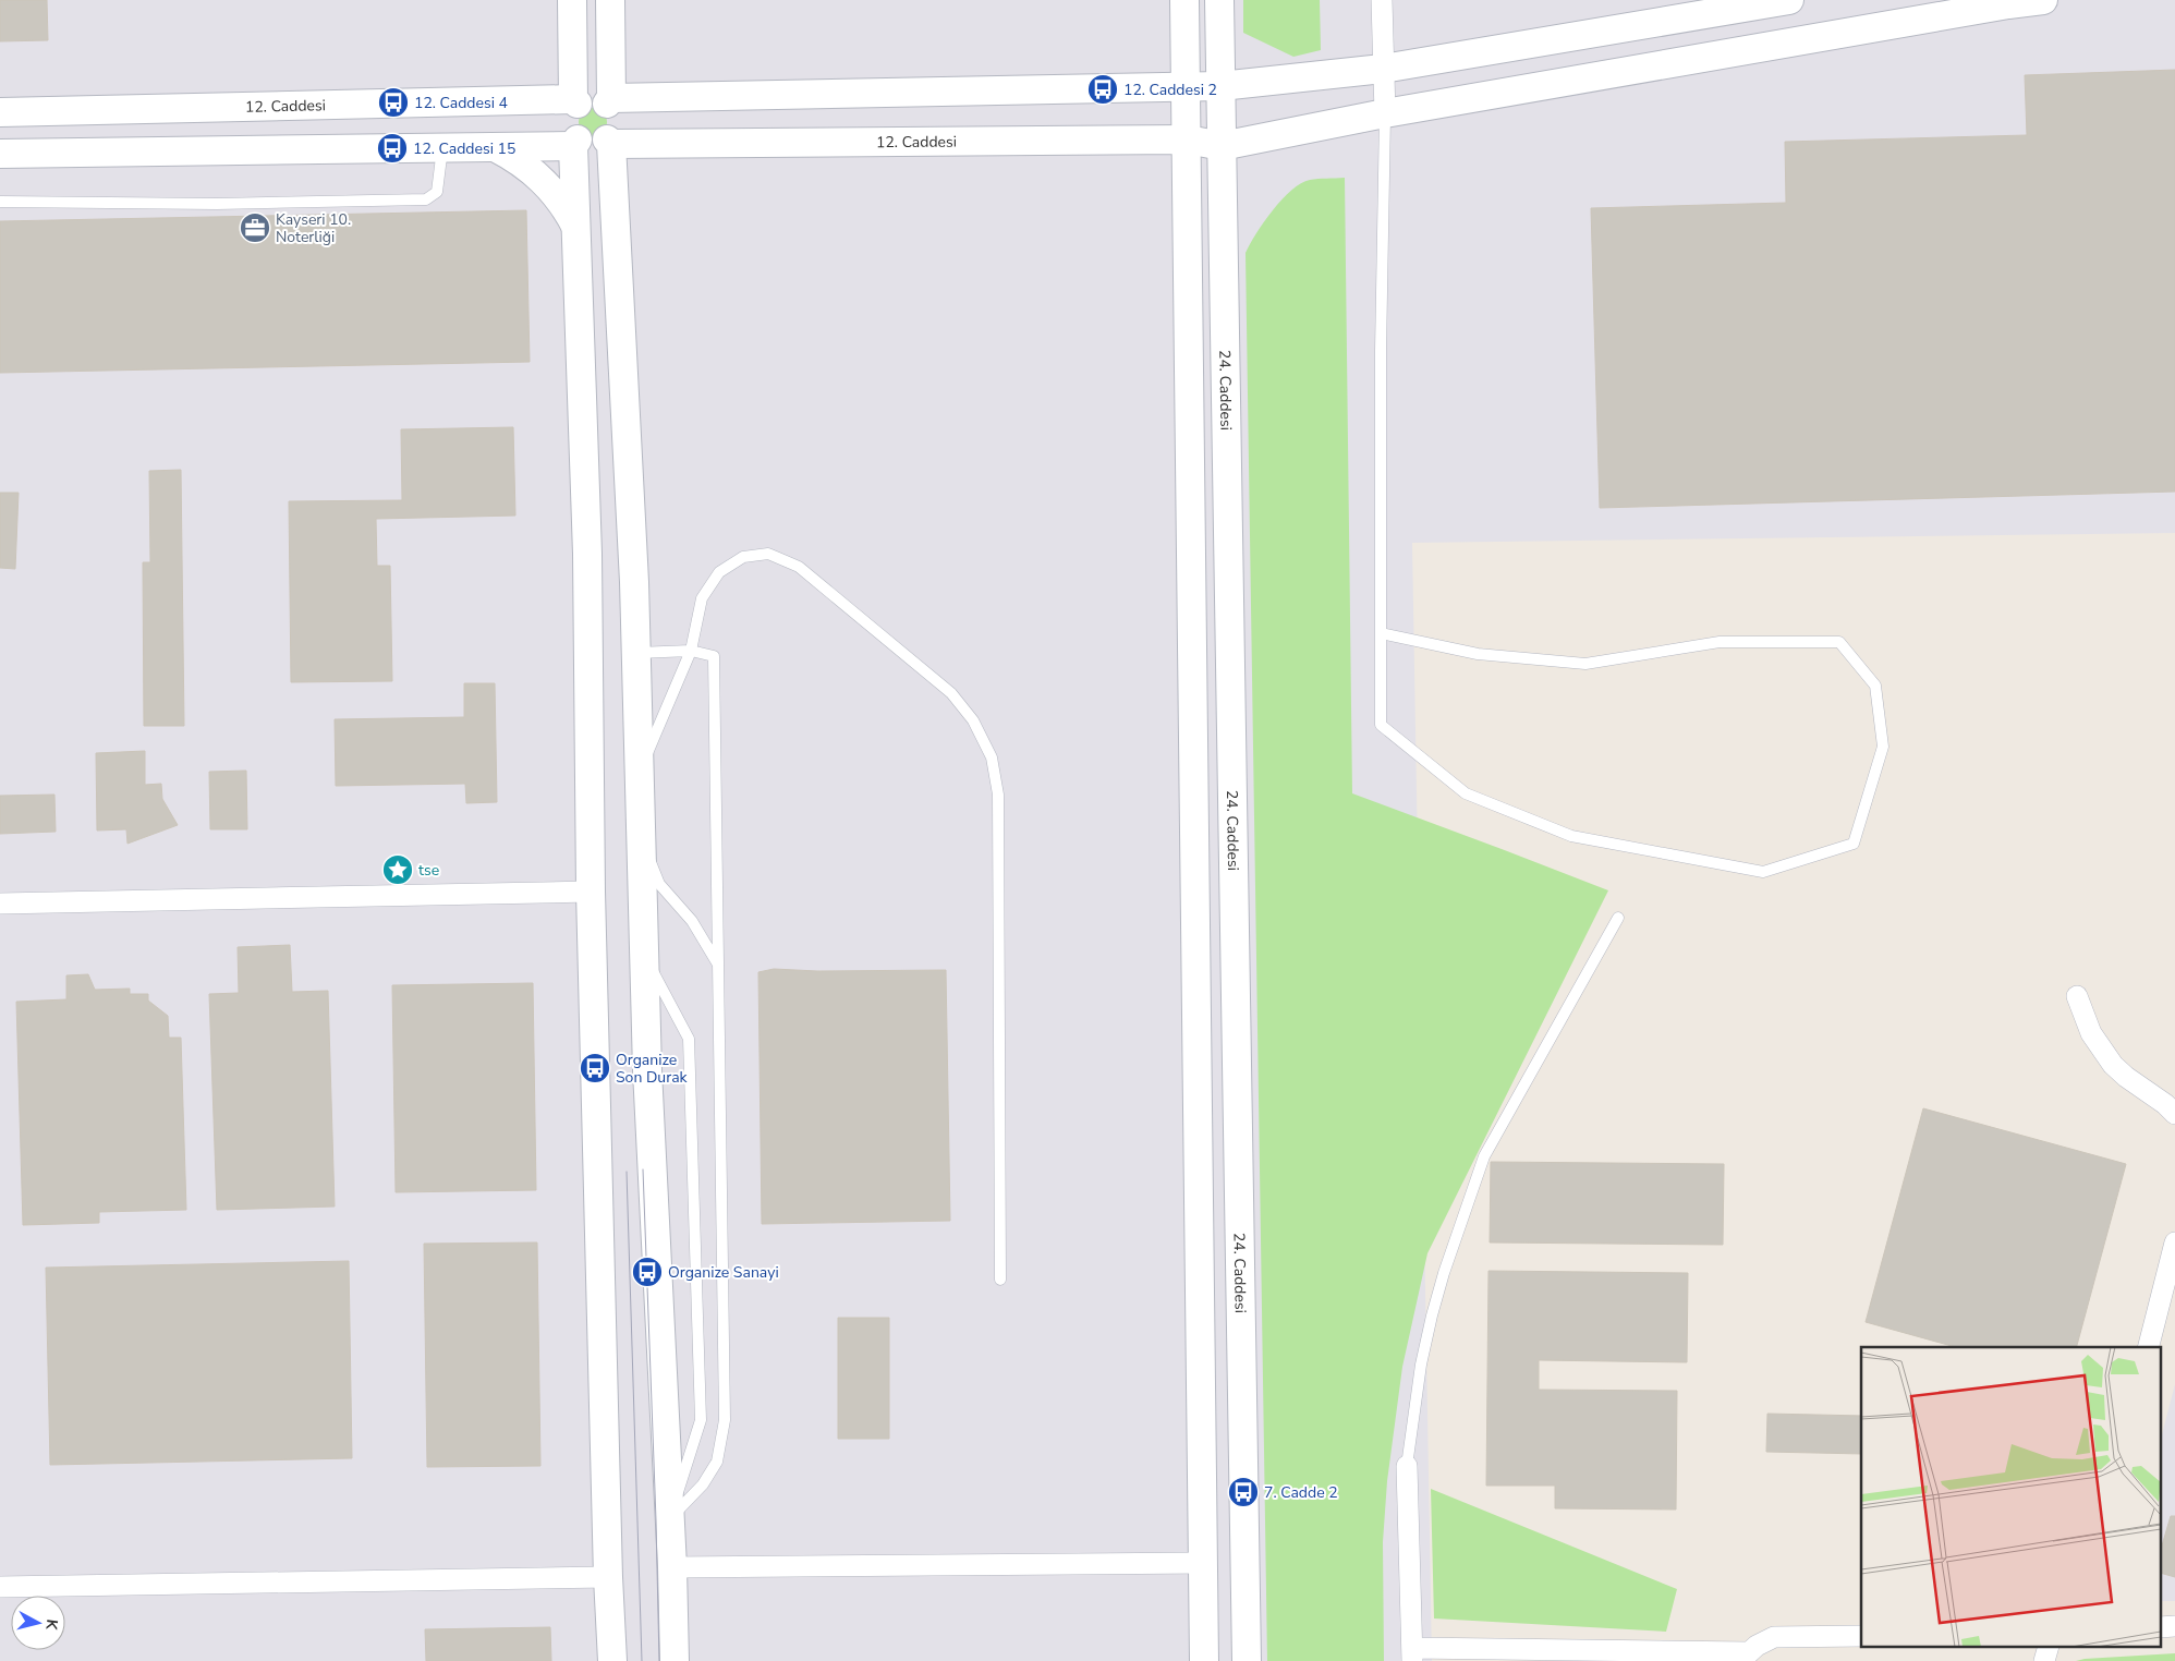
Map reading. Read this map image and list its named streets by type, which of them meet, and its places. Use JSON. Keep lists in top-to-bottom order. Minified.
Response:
{"streets":{"street":["12. Caddesi","24. Caddesi"]},"crossings":[["12. Caddesi","24. Caddesi"]],"places":{"bus stop":["12. Caddesi 2","12. Caddesi 4","12. Caddesi 15","Organize Son Durak","Organize Sanayi","7. Cadde 2"],"office":["Kayseri 10. Noterliği"],"place":["tse"]},"north":"right"}
